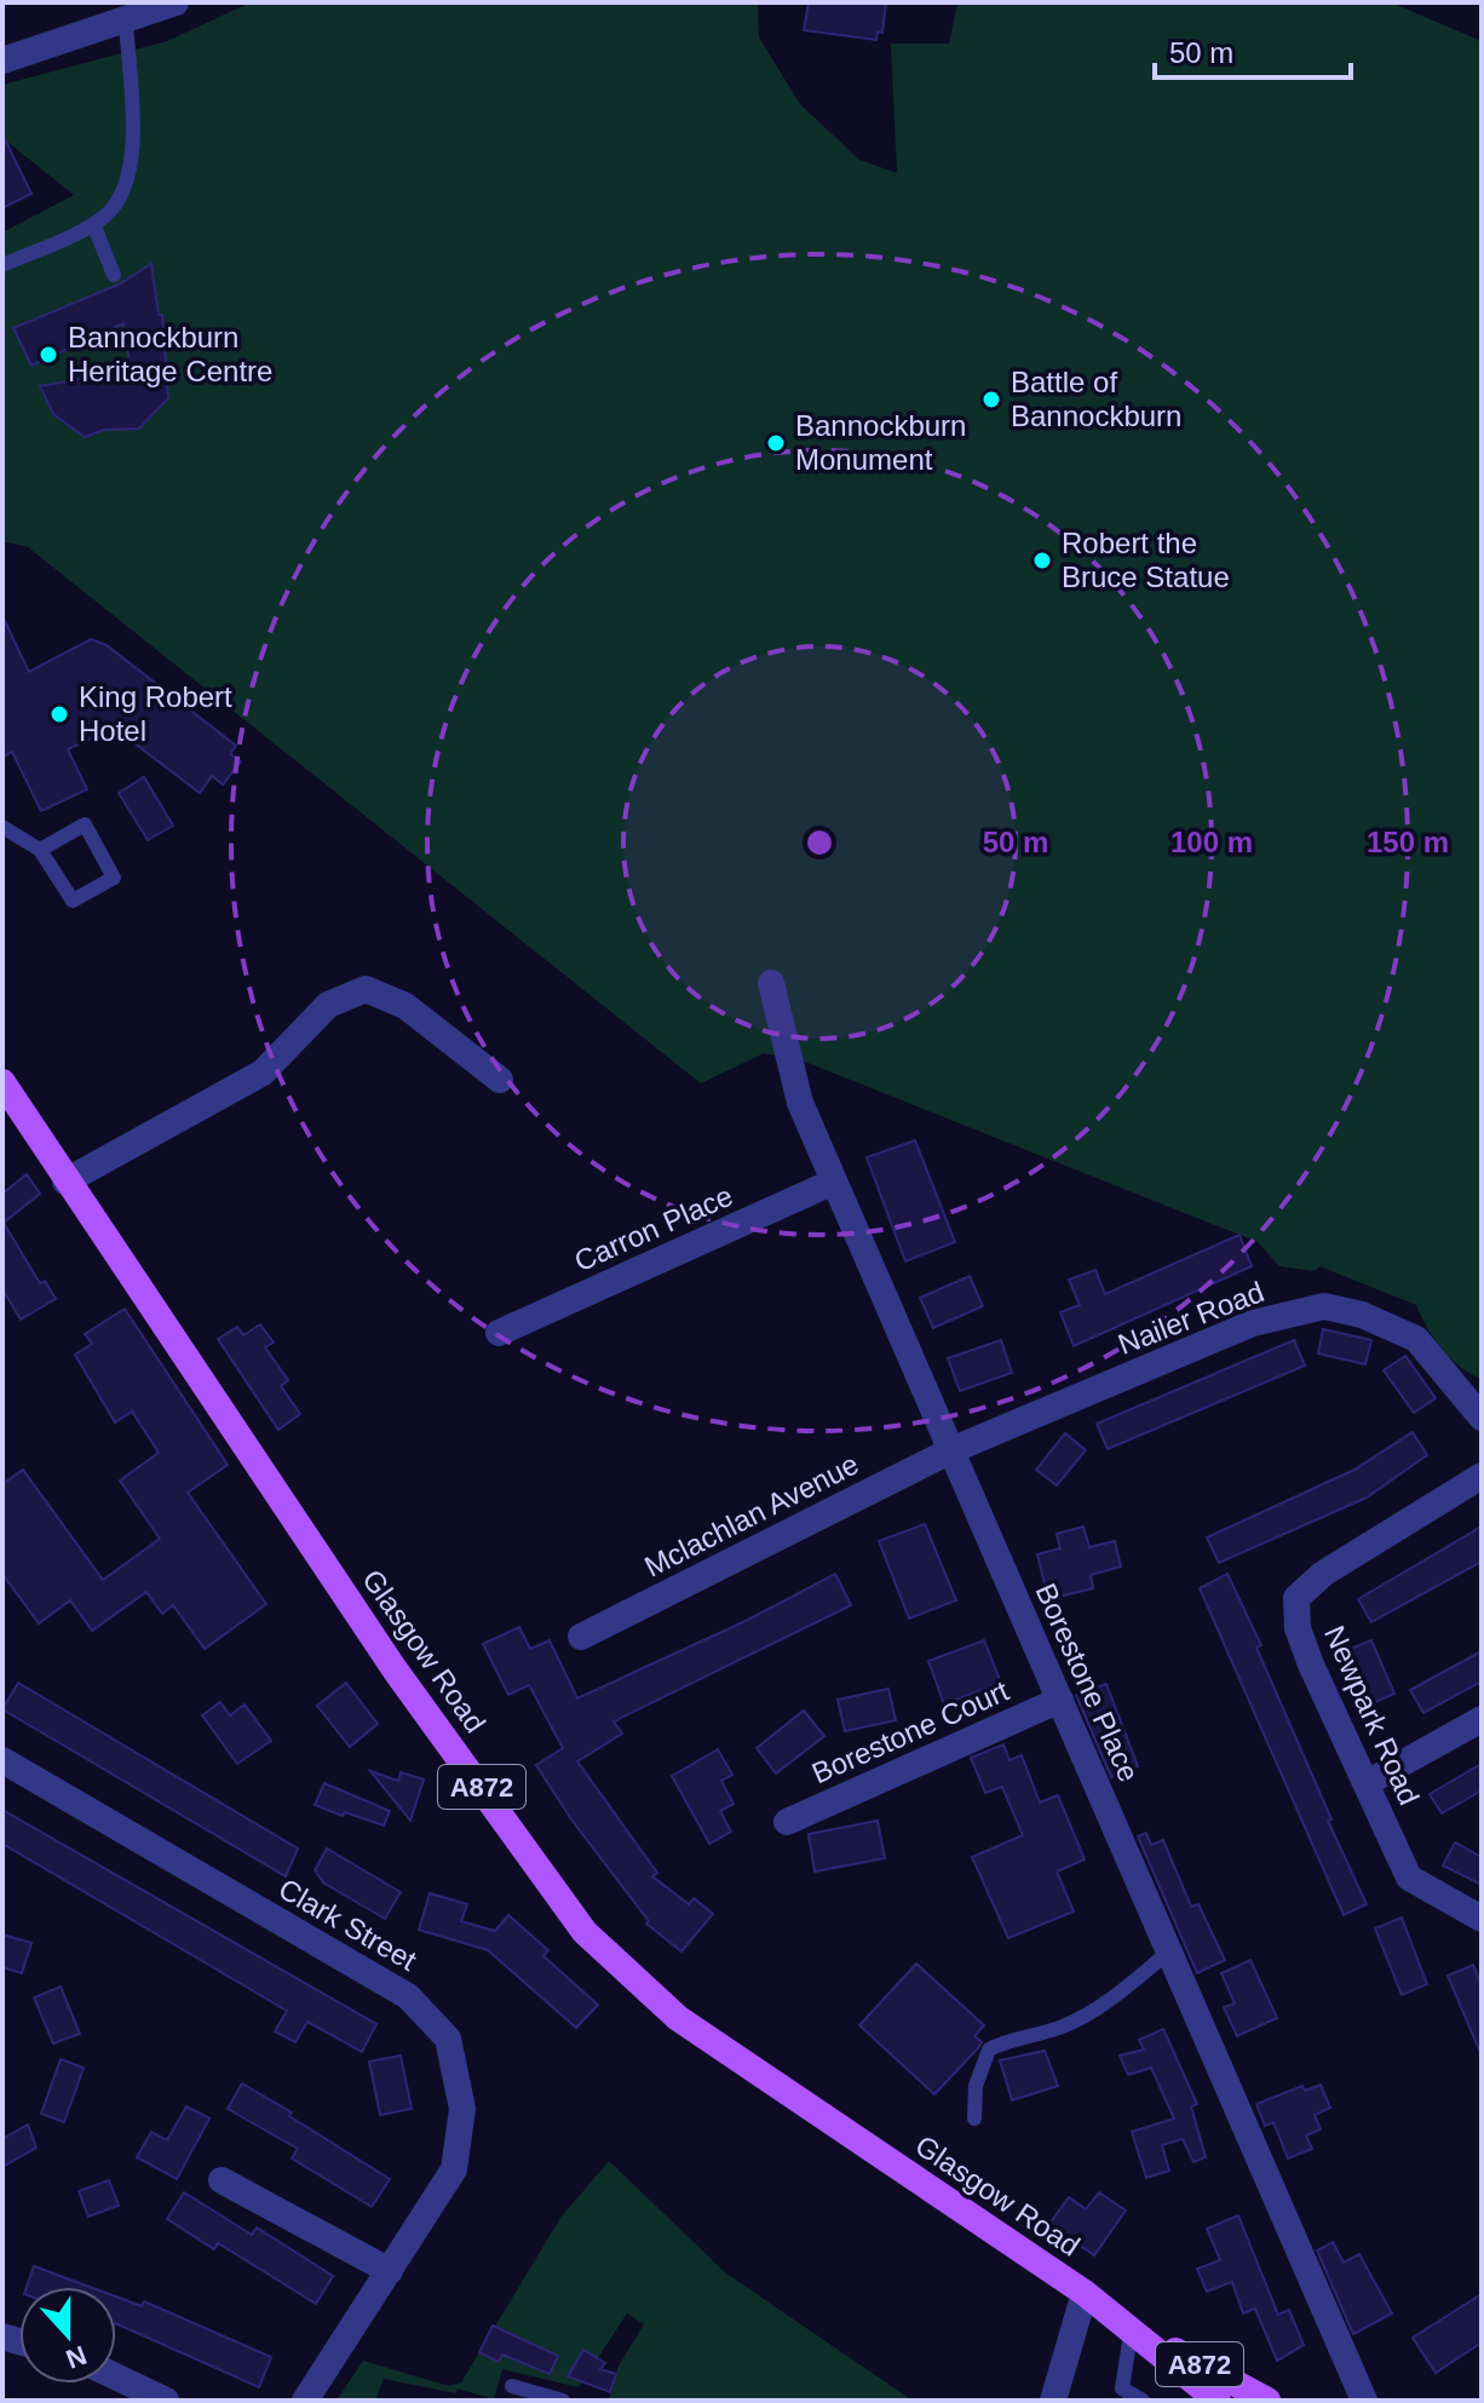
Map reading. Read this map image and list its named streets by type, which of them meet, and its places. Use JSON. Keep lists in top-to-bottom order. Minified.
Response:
{"streets":{"main road":["Glasgow Road","A872"],"street":["Carron Place","Nailer Road","Mclachlan Avenue","Borestone Place","Newpark Road","Borestone Court","Clark Street"]},"crossings":[["Carron Place","Borestone Place"],["Nailer Road","Mclachlan Avenue"],["Nailer Road","Borestone Place"],["Mclachlan Avenue","Borestone Place"],["Borestone Place","Borestone Court"]],"places":["Bannockburn Heritage Centre","Battle of Bannockburn","Bannockburn Monument","Robert the Bruce Statue","King Robert Hotel"],"scale_bar":"50 m","north":"bottom","rings":["50 m","100 m","150 m"]}
